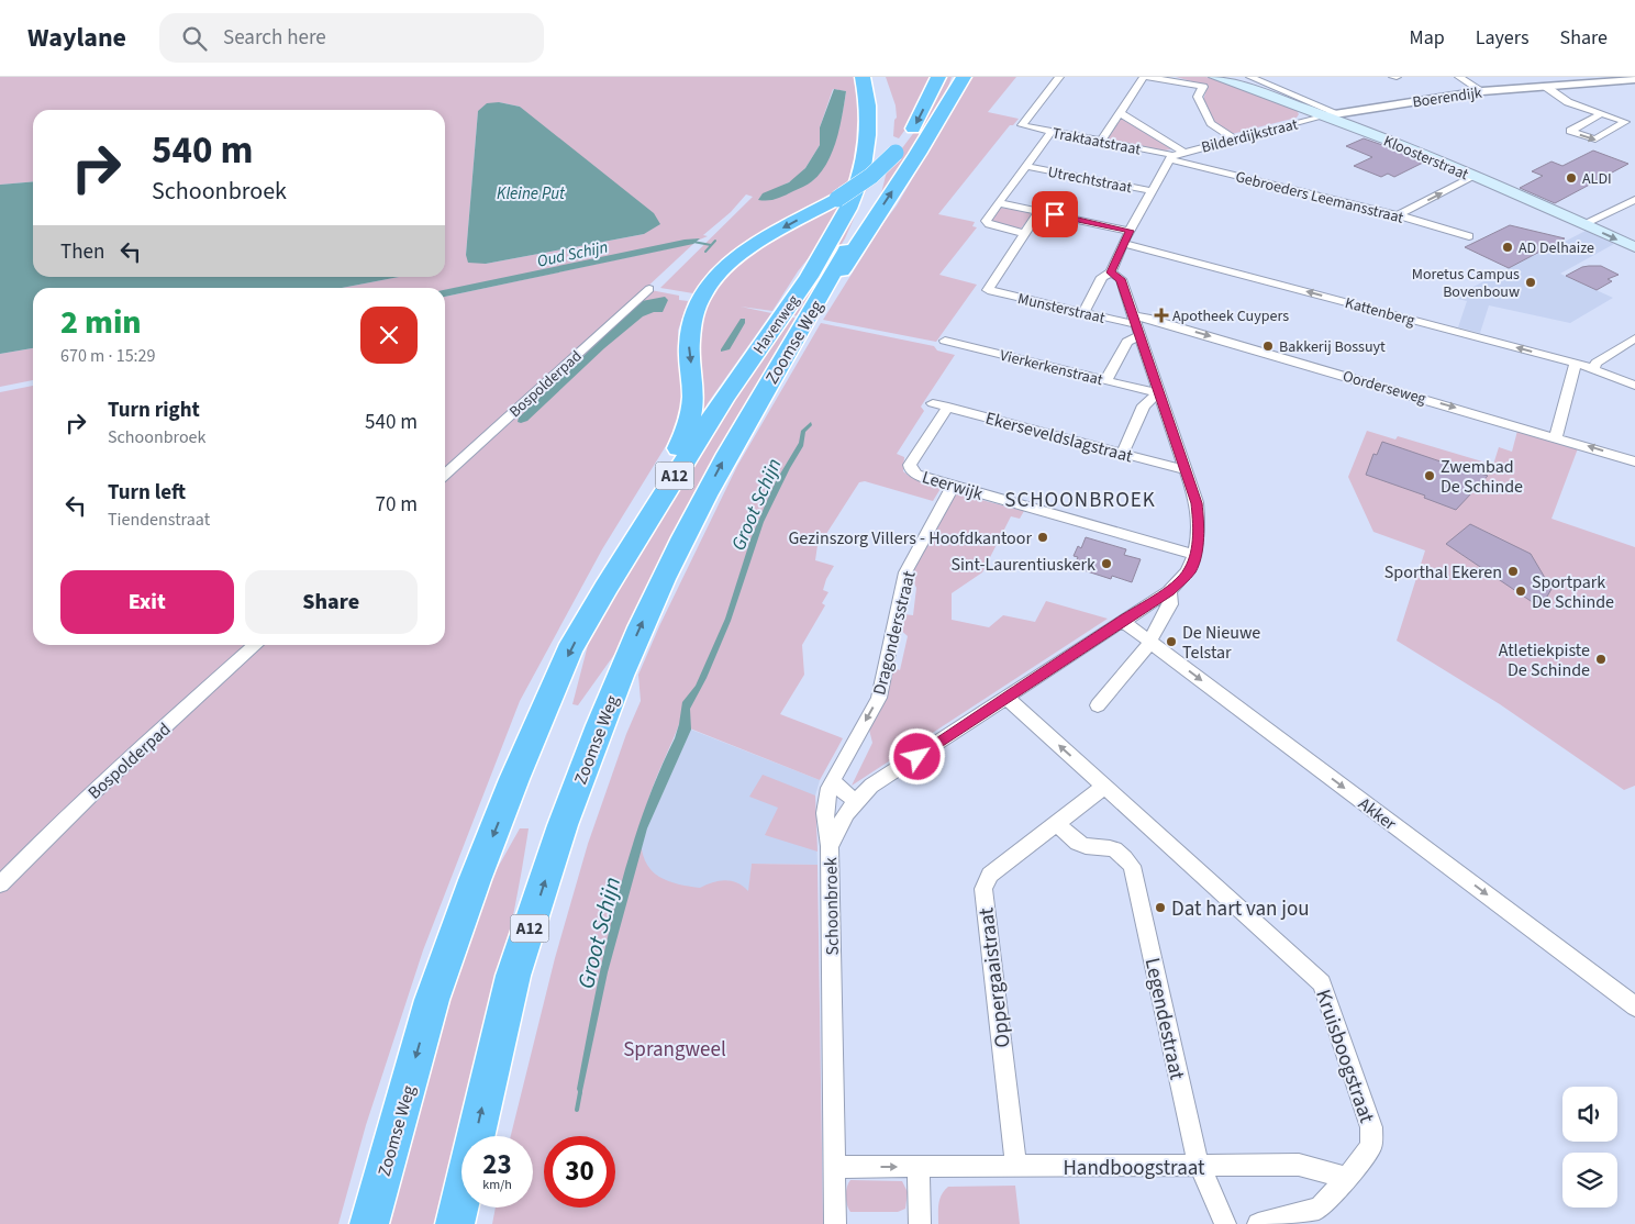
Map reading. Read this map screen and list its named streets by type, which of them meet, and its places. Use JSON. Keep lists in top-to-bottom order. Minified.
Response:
{"streets":{"highway":["Havenweg","Zoomse Weg","A12"],"main road":["Kloosterstraat"],"street":["Boerendijk","Bilderdijkstraat","Traktaatstraat","Utrechtstraat","Gebroeders Leemansstraat","Munsterstraat","Kattenberg","Vierkerkenstraat","Bospolderpad","Oorderseweg","Ekerseveldslagstraat","Leerwijk","Dragondersstraat","Akker","Schoonbroek","Oppergaaistraat","Legendestraat","Kruisboogstraat","Handboogstraat"]},"crossings":[["Boerendijk","Bilderdijkstraat"],["Boerendijk","Kloosterstraat"],["Bilderdijkstraat","Traktaatstraat"],["Bilderdijkstraat","Kloosterstraat"],["Bilderdijkstraat","Gebroeders Leemansstraat"],["Traktaatstraat","Gebroeders Leemansstraat"],["Munsterstraat","Oorderseweg"],["Munsterstraat","Schoonbroek"],["Havenweg","Zoomse Weg"],["Vierkerkenstraat","Schoonbroek"],["Oorderseweg","Schoonbroek"],["Ekerseveldslagstraat","Leerwijk"],["Ekerseveldslagstraat","Schoonbroek"],["Leerwijk","Dragondersstraat"],["Leerwijk","Schoonbroek"],["Dragondersstraat","Schoonbroek"],["Akker","Schoonbroek"],["Schoonbroek","Kruisboogstraat"],["Schoonbroek","Handboogstraat"],["Oppergaaistraat","Legendestraat"],["Oppergaaistraat","Kruisboogstraat"],["Oppergaaistraat","Handboogstraat"],["Legendestraat","Handboogstraat"],["Kruisboogstraat","Handboogstraat"]],"one_way":["Kattenberg","Dragondersstraat","Akker"],"districts":["SCHOONBROEK"],"water":["Kleine Put","Oud Schijn","Groot Schijn"],"parks":["Sprangweel"],"places":{"other":["ALDI","AD Delhaize","Moretus Campus Bovenbouw","Bakkerij Bossuyt","Zwembad De Schinde","Gezinszorg Villers - Hoofdkantoor","Sint-Laurentiuskerk","Sporthal Ekeren","Sportpark De Schinde","De Nieuwe Telstar","Atletiekpiste De Schinde","Dat hart van jou"],"health":["Apotheek Cuypers"]},"page":{"header":"Waylane","search":"Search here","nav":["Map","Layers","Share"],"turn":["540 m","Schoonbroek"],"then":"Then","heading":["2 min","670 m · 15:29"],"list":[{"name":"Turn right","note":"Schoonbroek","value":"540 m"},{"name":"Turn left","note":"Tiendenstraat","value":"70 m"}],"buttons":["Exit","Share"],"speed":"23 km/h","limit":"30"}}
